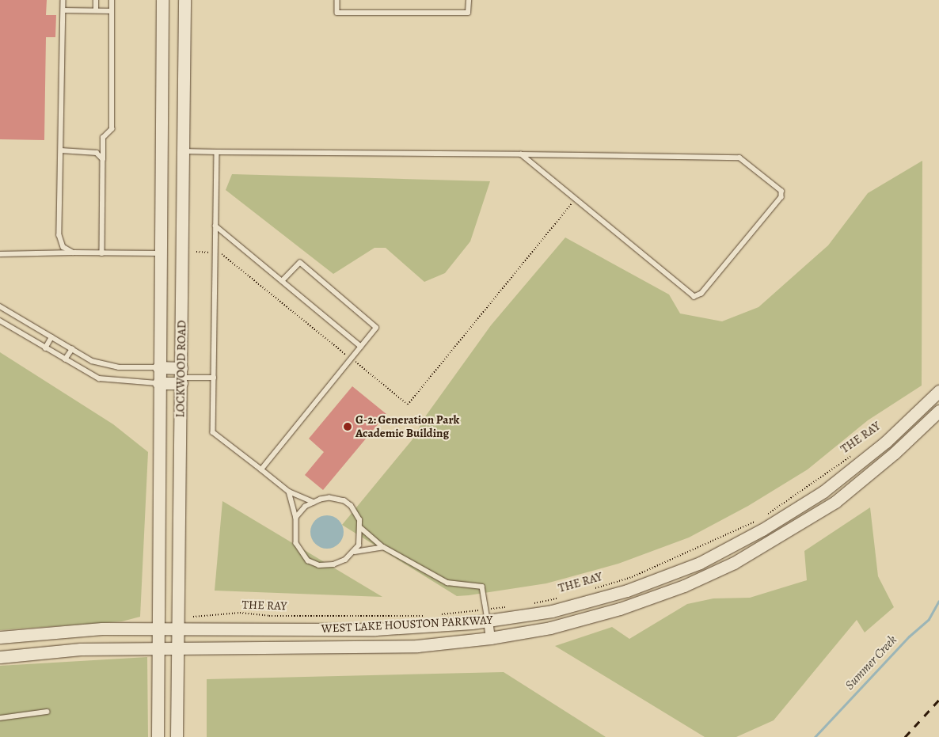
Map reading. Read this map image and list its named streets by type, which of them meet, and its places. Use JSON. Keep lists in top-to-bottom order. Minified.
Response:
{"streets":{"main road":["LOCKWOOD ROAD","WEST LAKE HOUSTON PARKWAY"],"path":["THE RAY"]},"crossings":[["LOCKWOOD ROAD","WEST LAKE HOUSTON PARKWAY"]],"water":["Summer Creek"],"places":["G-2: Generation Park Academic Building"]}
